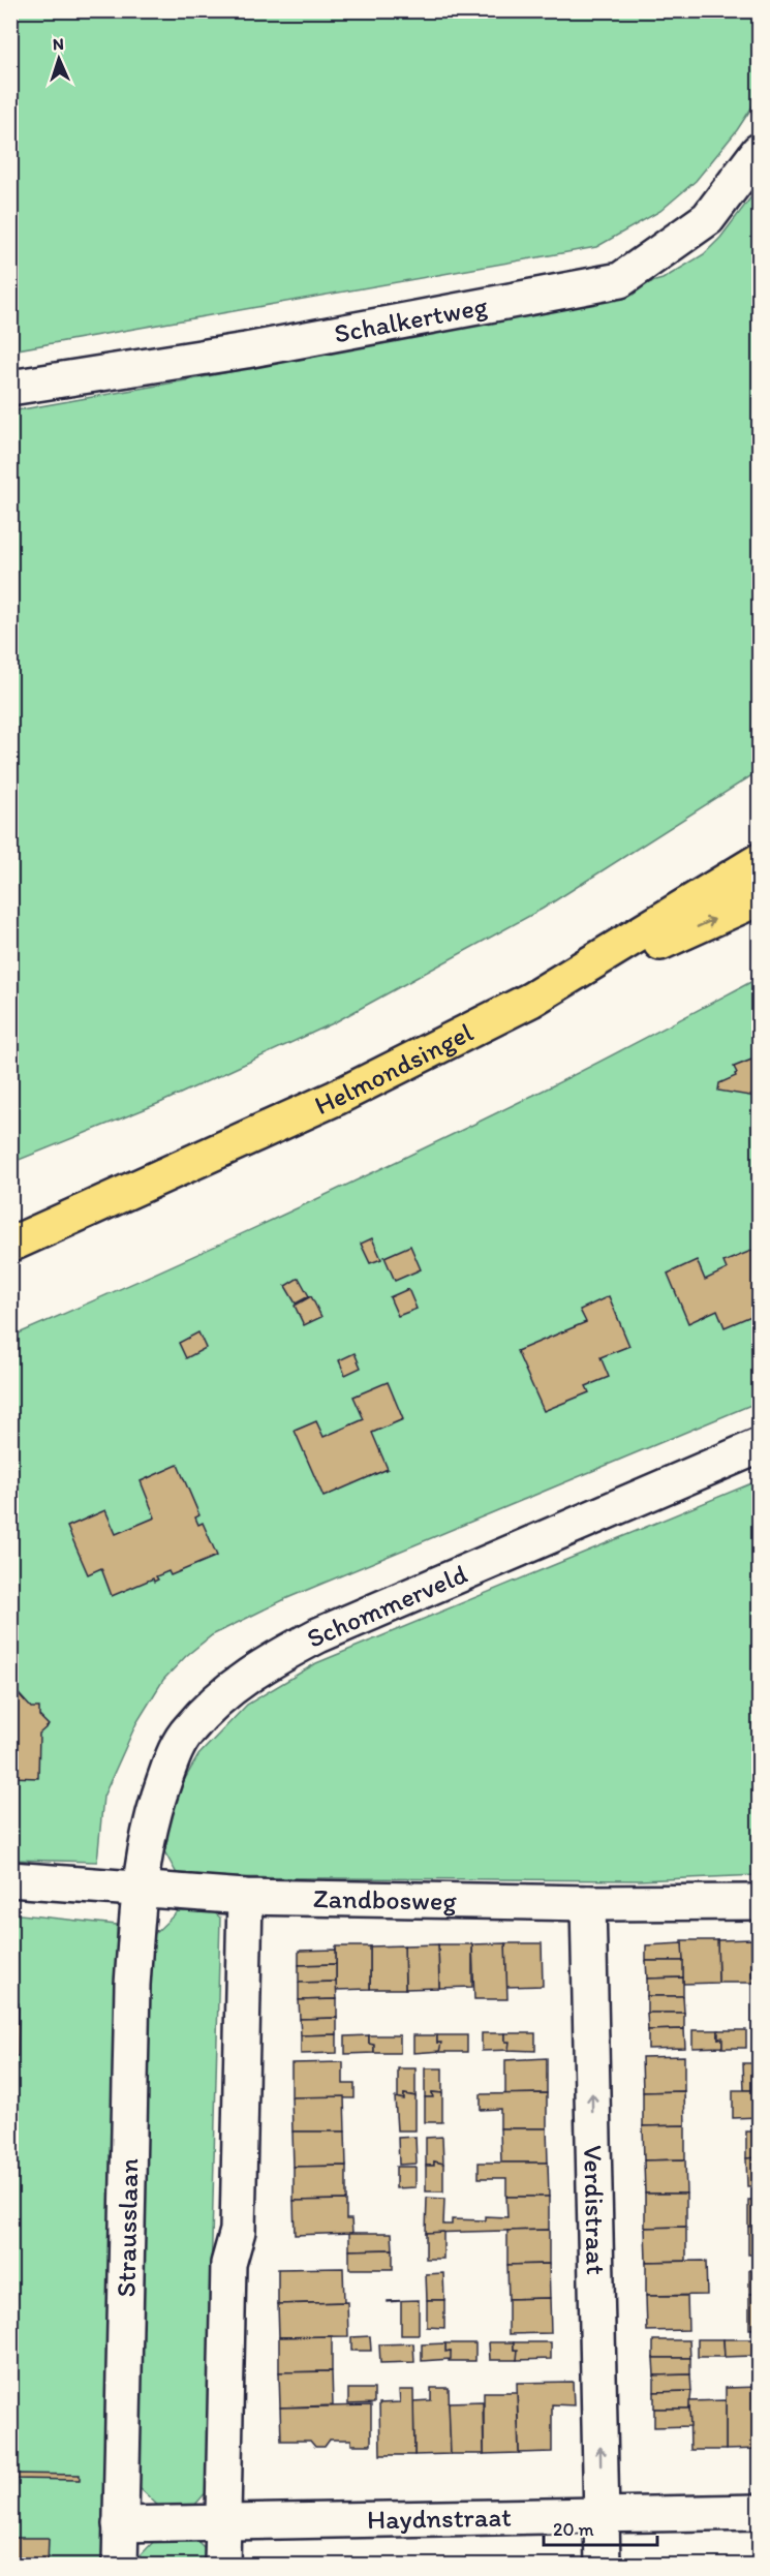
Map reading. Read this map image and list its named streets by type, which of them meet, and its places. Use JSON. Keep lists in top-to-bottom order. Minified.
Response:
{"streets":{"main road":["Helmondsingel"],"street":["Schalkertweg","Schommerveld","Zandbosweg","Verdistraat","Strausslaan","Haydnstraat"]},"crossings":[["Schommerveld","Zandbosweg"],["Schommerveld","Strausslaan"],["Zandbosweg","Verdistraat"],["Zandbosweg","Strausslaan"],["Verdistraat","Haydnstraat"],["Strausslaan","Haydnstraat"]],"one_way":["Verdistraat"],"scale_bar":"20 m","north":"top"}
